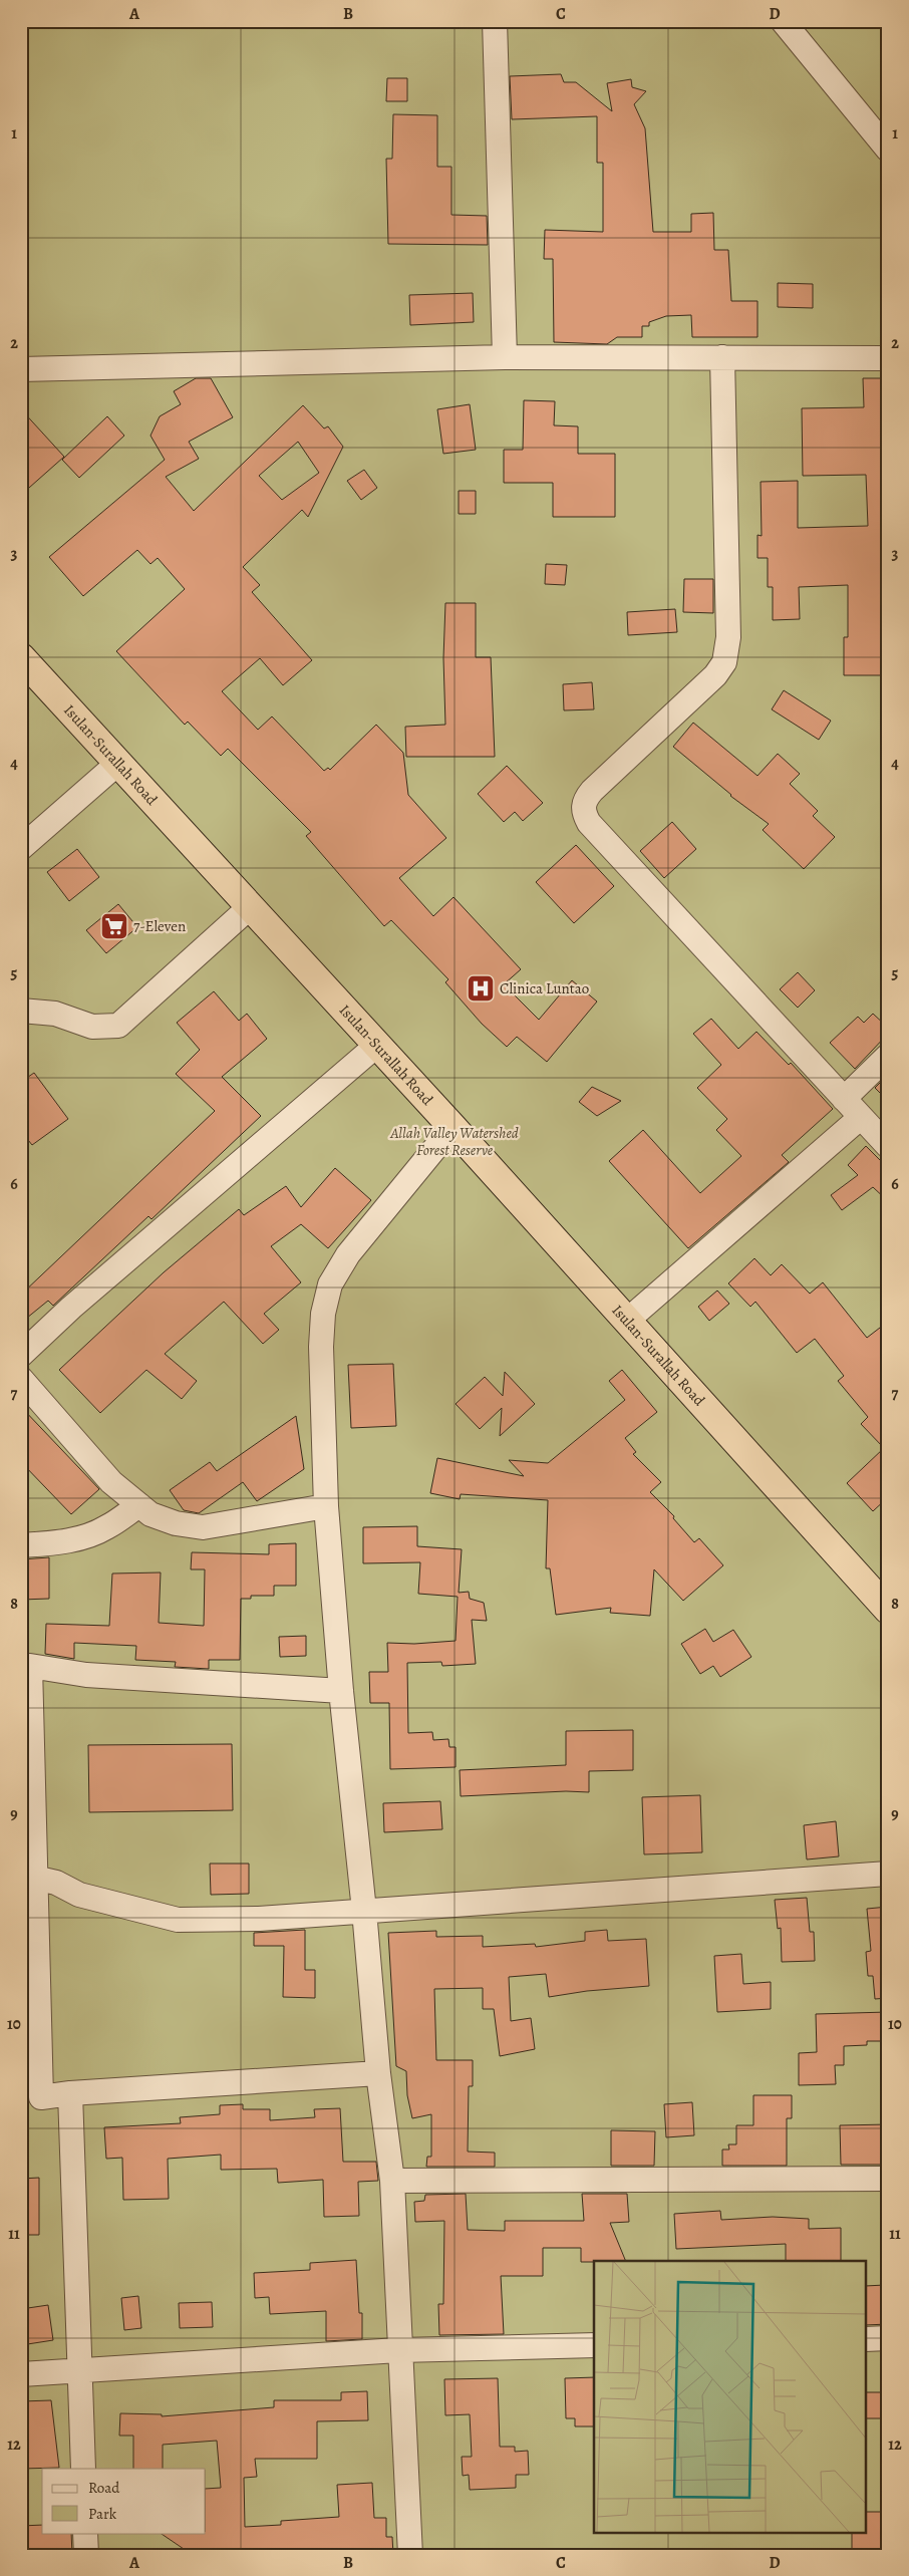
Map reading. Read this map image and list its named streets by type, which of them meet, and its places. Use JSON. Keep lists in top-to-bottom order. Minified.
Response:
{"streets":{"highway":["Isulan-Surallah Road"]},"parks":["Allah Valley Watershed Forest Reserve"],"places":{"supermarket":["7-Eleven"],"hospital":["Clinica Luntao"]},"legend":["Road","Park"],"grid":{"columns":["A","B","C","D"],"rows":["1","2","3","4","5","6","7","8","9","10","11","12"]}}
